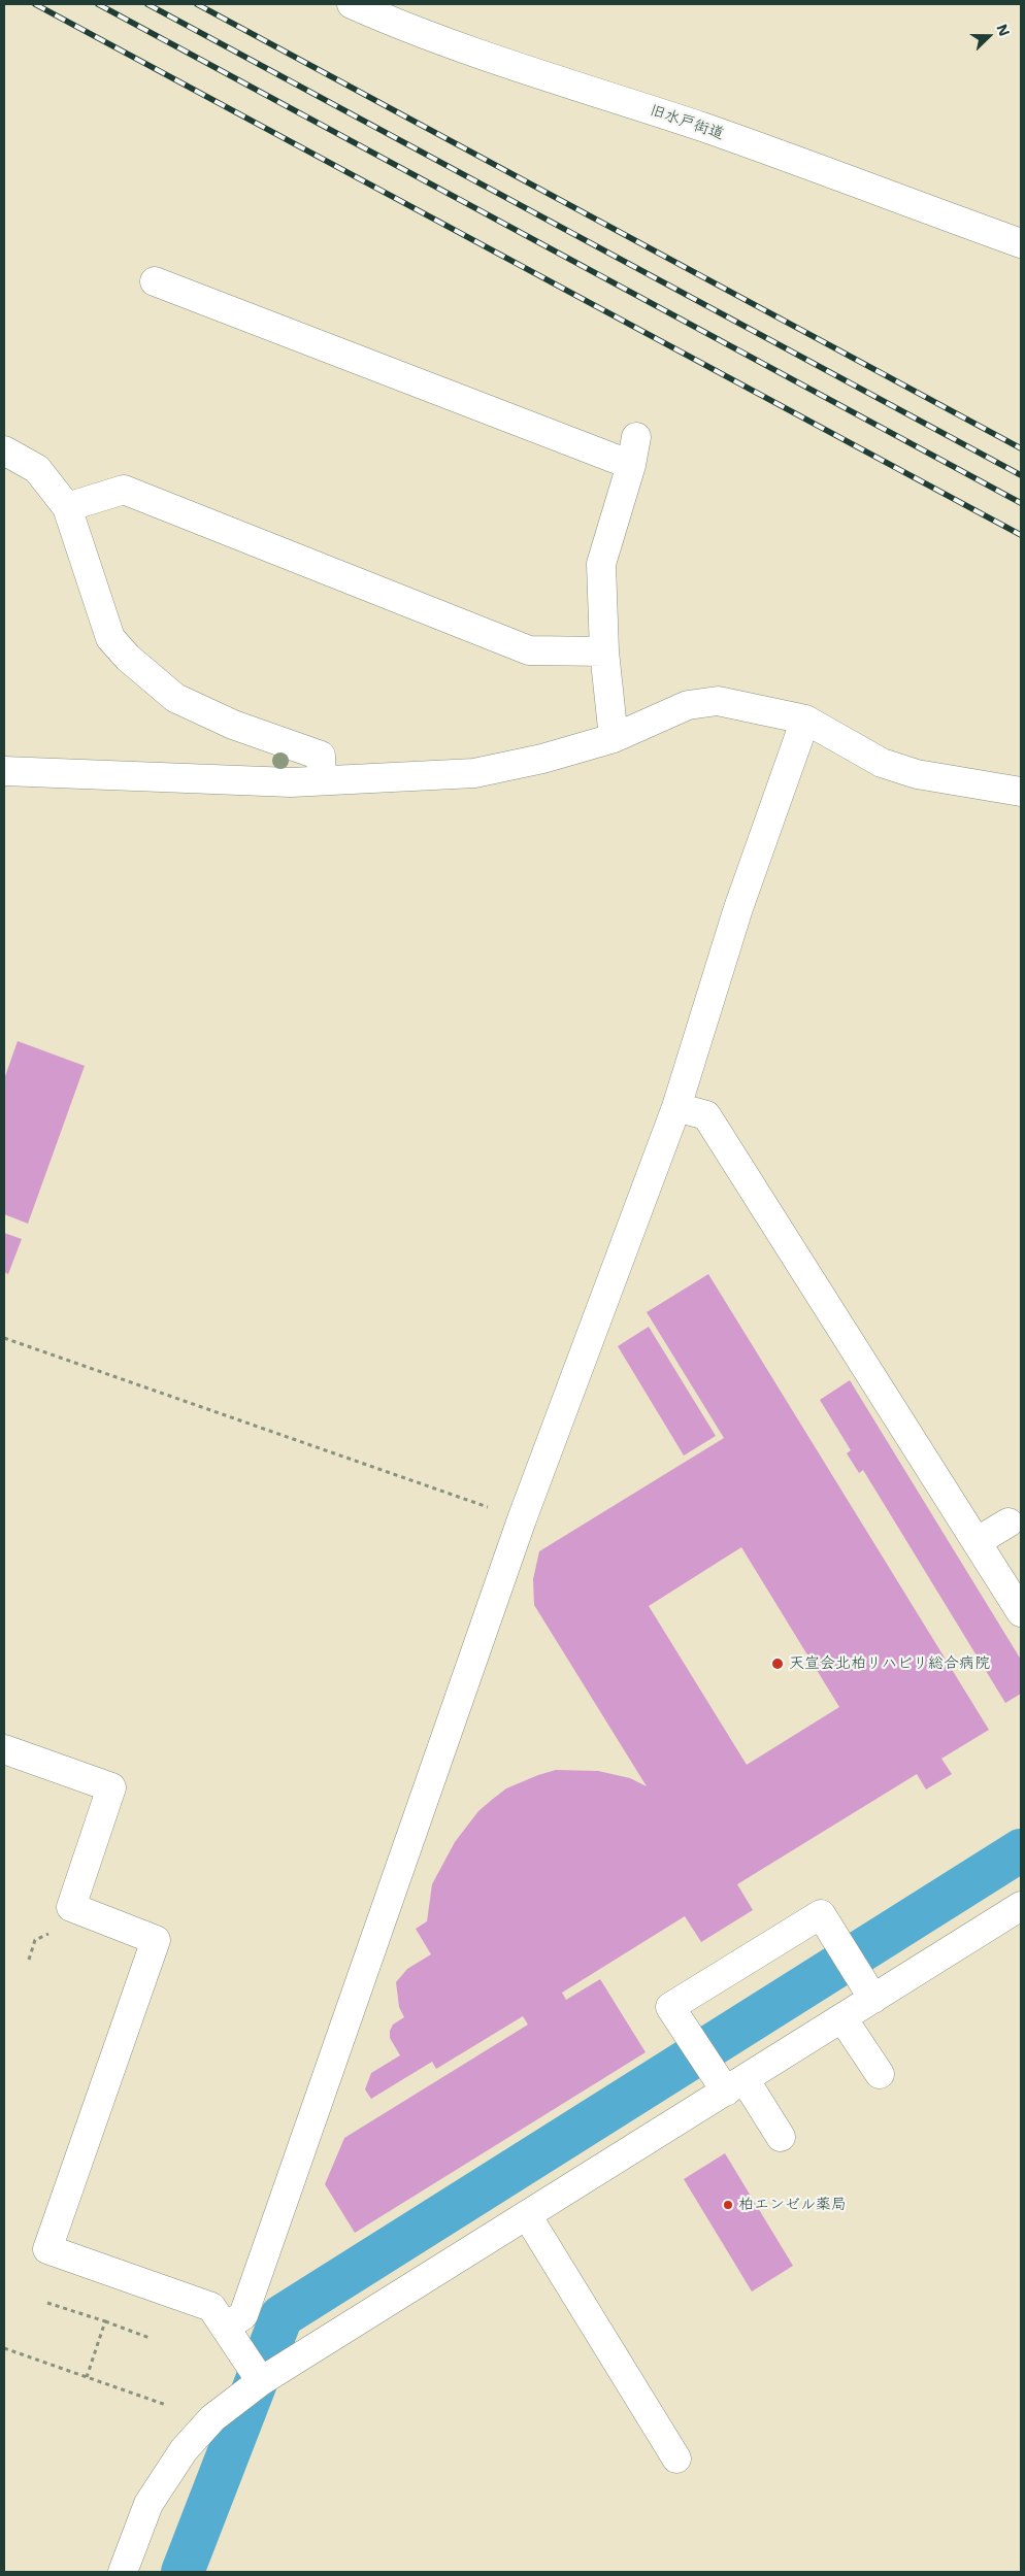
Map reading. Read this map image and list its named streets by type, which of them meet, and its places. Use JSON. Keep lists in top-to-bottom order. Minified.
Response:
{"streets":{"street":["旧水戸街道"]},"places":["天宣会北柏リハビリ総合病院","柏エンゼル薬局"],"north":"right"}
